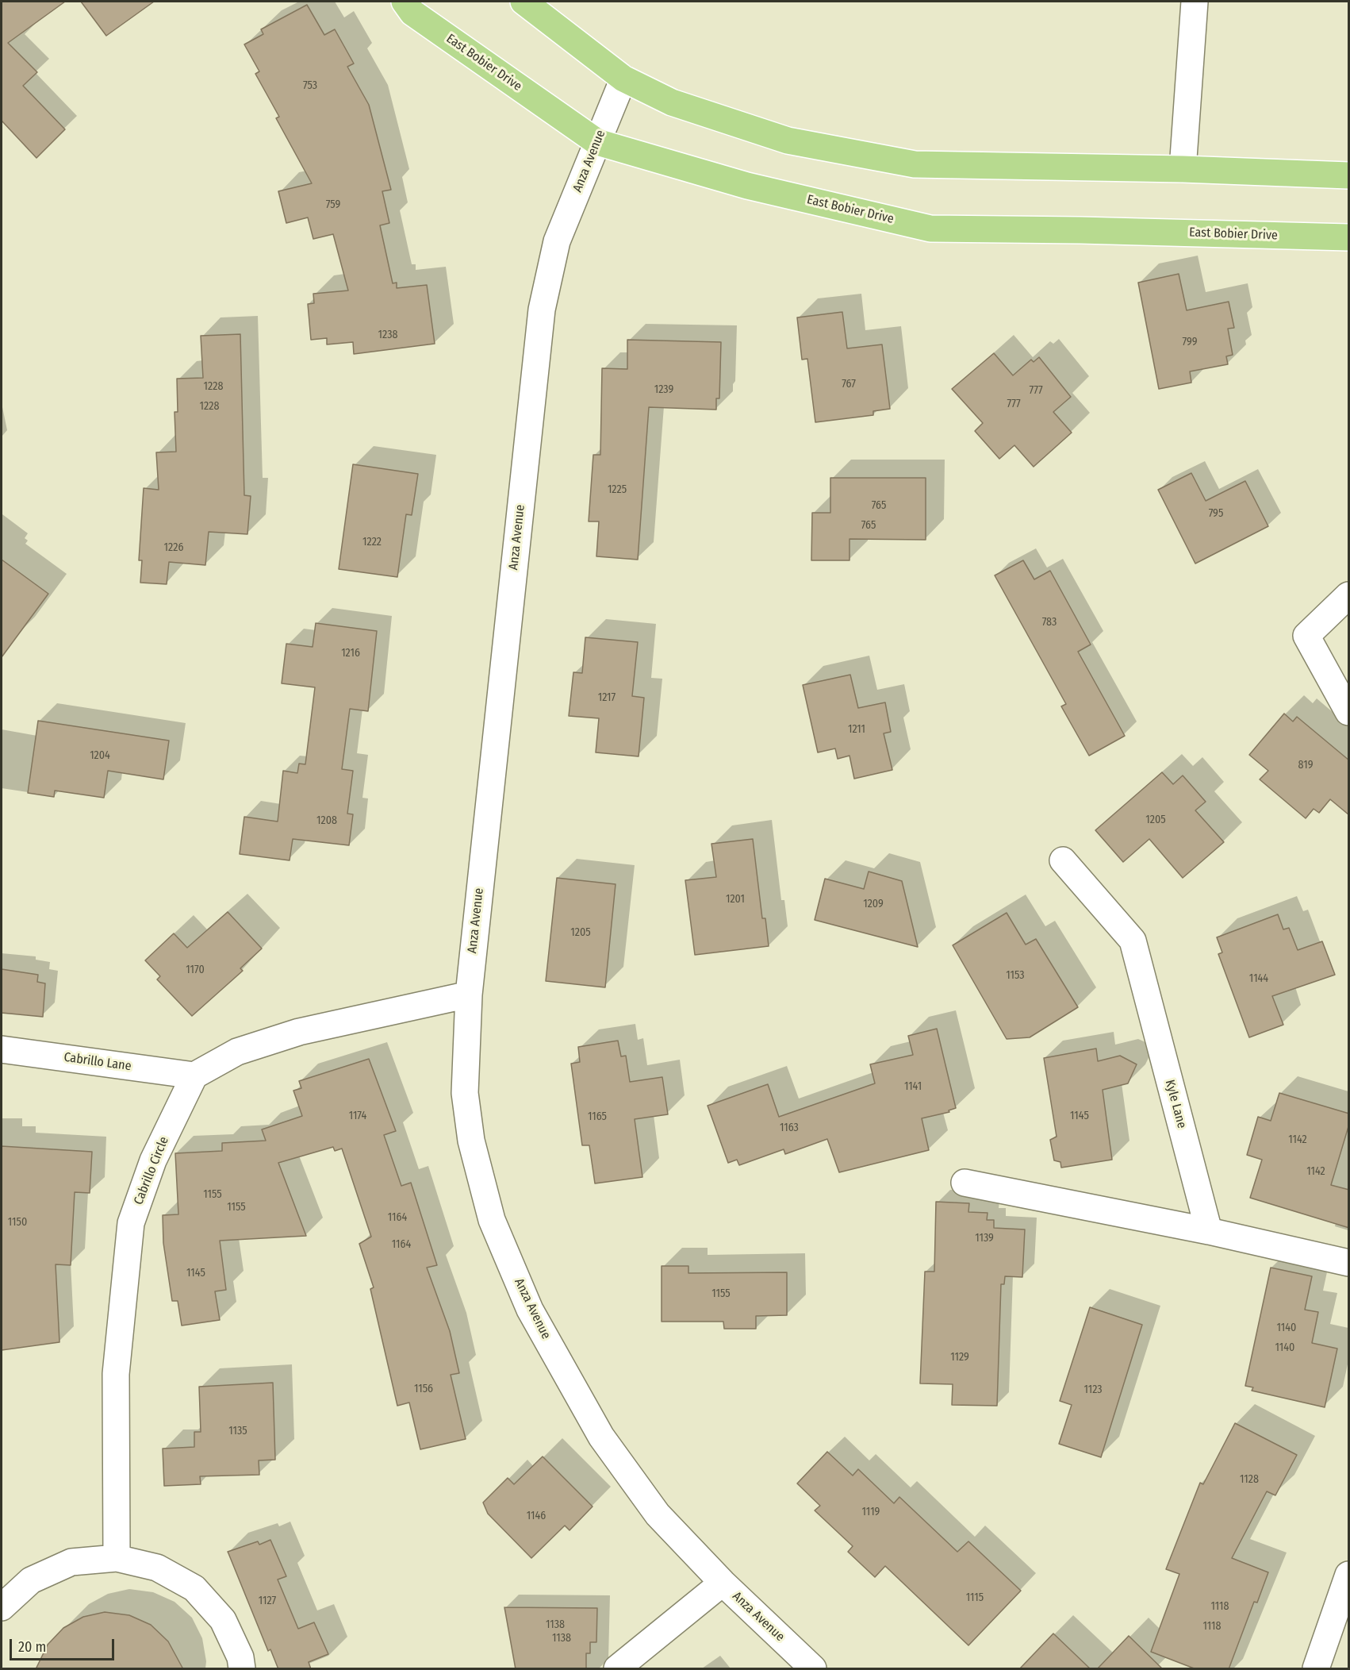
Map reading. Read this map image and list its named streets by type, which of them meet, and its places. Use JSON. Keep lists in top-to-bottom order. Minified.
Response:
{"streets":{"main road":["East Bobier Drive"],"street":["Anza Avenue","Cabrillo Lane","Kyle Lane","Cabrillo Circle"]},"crossings":[["East Bobier Drive","Anza Avenue"],["Cabrillo Lane","Cabrillo Circle"]],"house_numbers":["753","759","1238","799","767","1228","1239","777","777","1228","1225","765","795","765","1222","1226","783","1216","1217","1211","1204","819","1205","1208","1201","1209","1205","1170","1153","1144","1141","1174","1145","1165","1163","1142","1142","1155","1155","1164","1150","1139","1164","1145","1155","1140","1140","1129","1156","1123","1135","1128","1119","1146","1115","1127","1118","1138","1118","1138"],"scale_bar":"20 m"}
